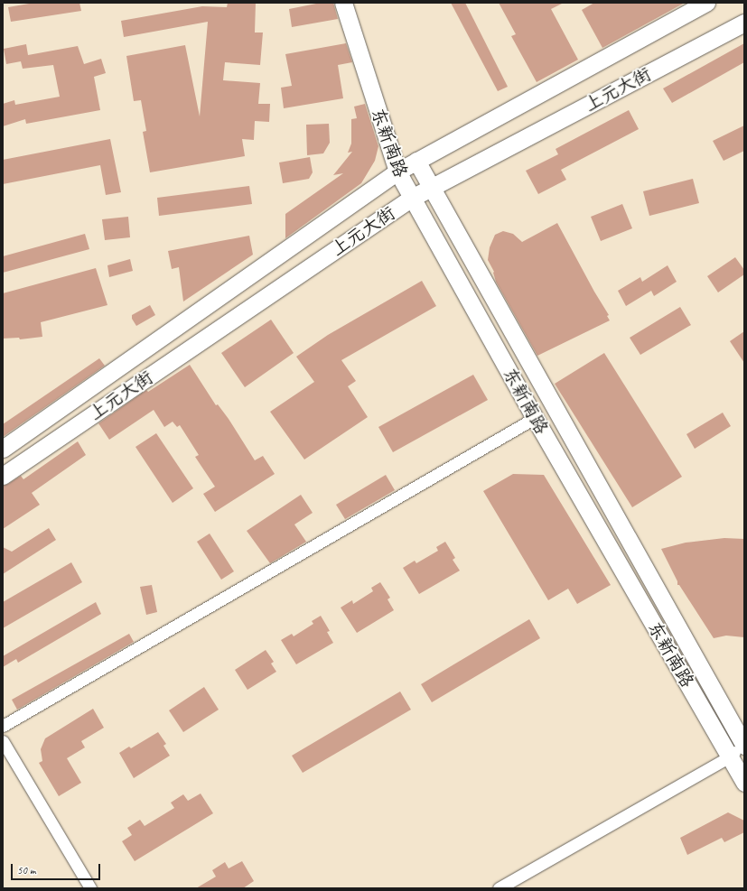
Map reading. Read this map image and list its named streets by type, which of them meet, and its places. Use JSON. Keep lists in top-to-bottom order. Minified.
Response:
{"streets":{"main road":["上元大街","东新南路"]},"crossings":[["上元大街","东新南路"]],"scale_bar":"50 m"}
